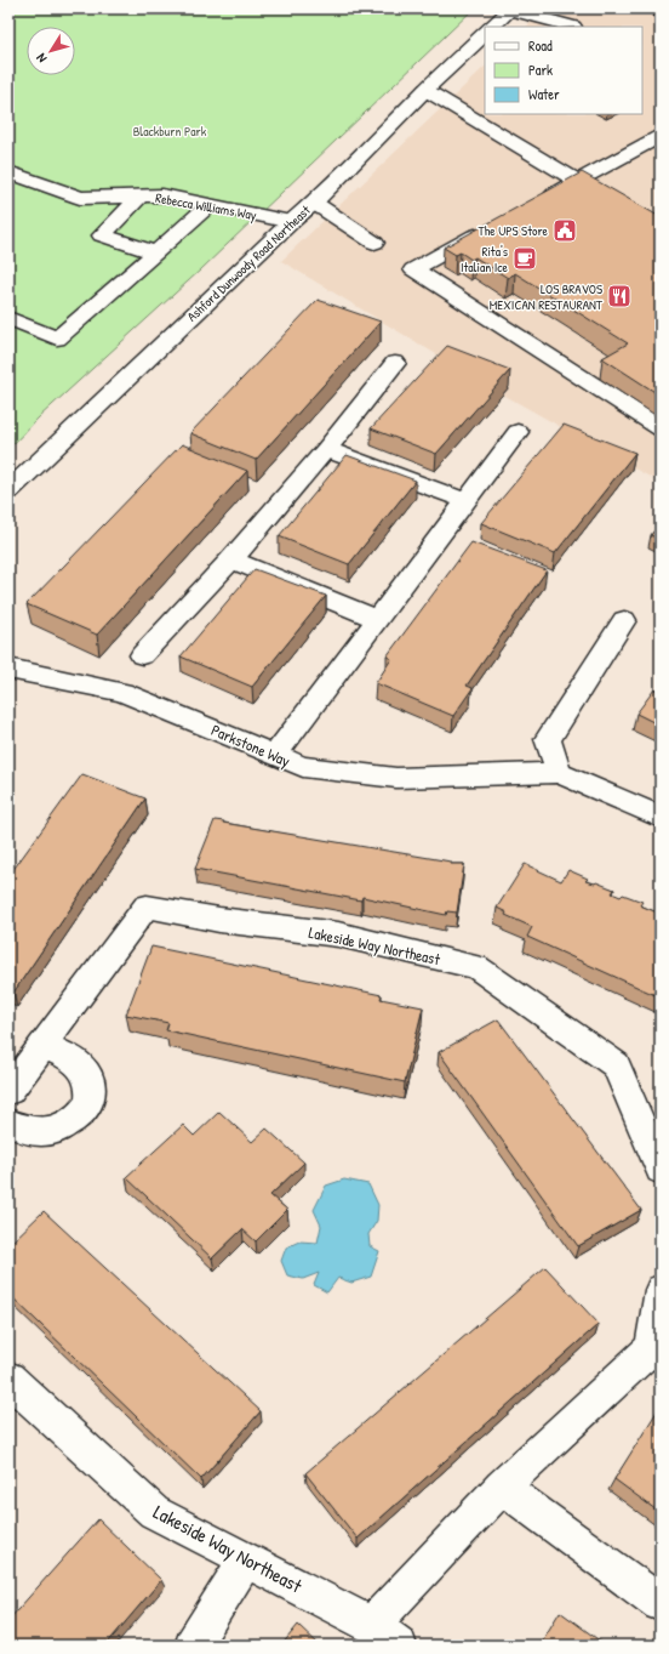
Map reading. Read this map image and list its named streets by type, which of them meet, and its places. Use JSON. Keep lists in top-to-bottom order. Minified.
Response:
{"streets":{"street":["Rebecca Williams Way","Ashford Dunwoody Road Northeast","Parkstone Way","Lakeside Way Northeast"]},"crossings":[["Rebecca Williams Way","Ashford Dunwoody Road Northeast"]],"parks":["Blackburn Park"],"places":{"public building":["The UPS Store"],"cafe":["Rita's Italian Ice"],"restaurant":["LOS BRAVOS MEXICAN RESTAURANT"]},"legend":["Road","Park","Water"],"north":"bottom left"}
